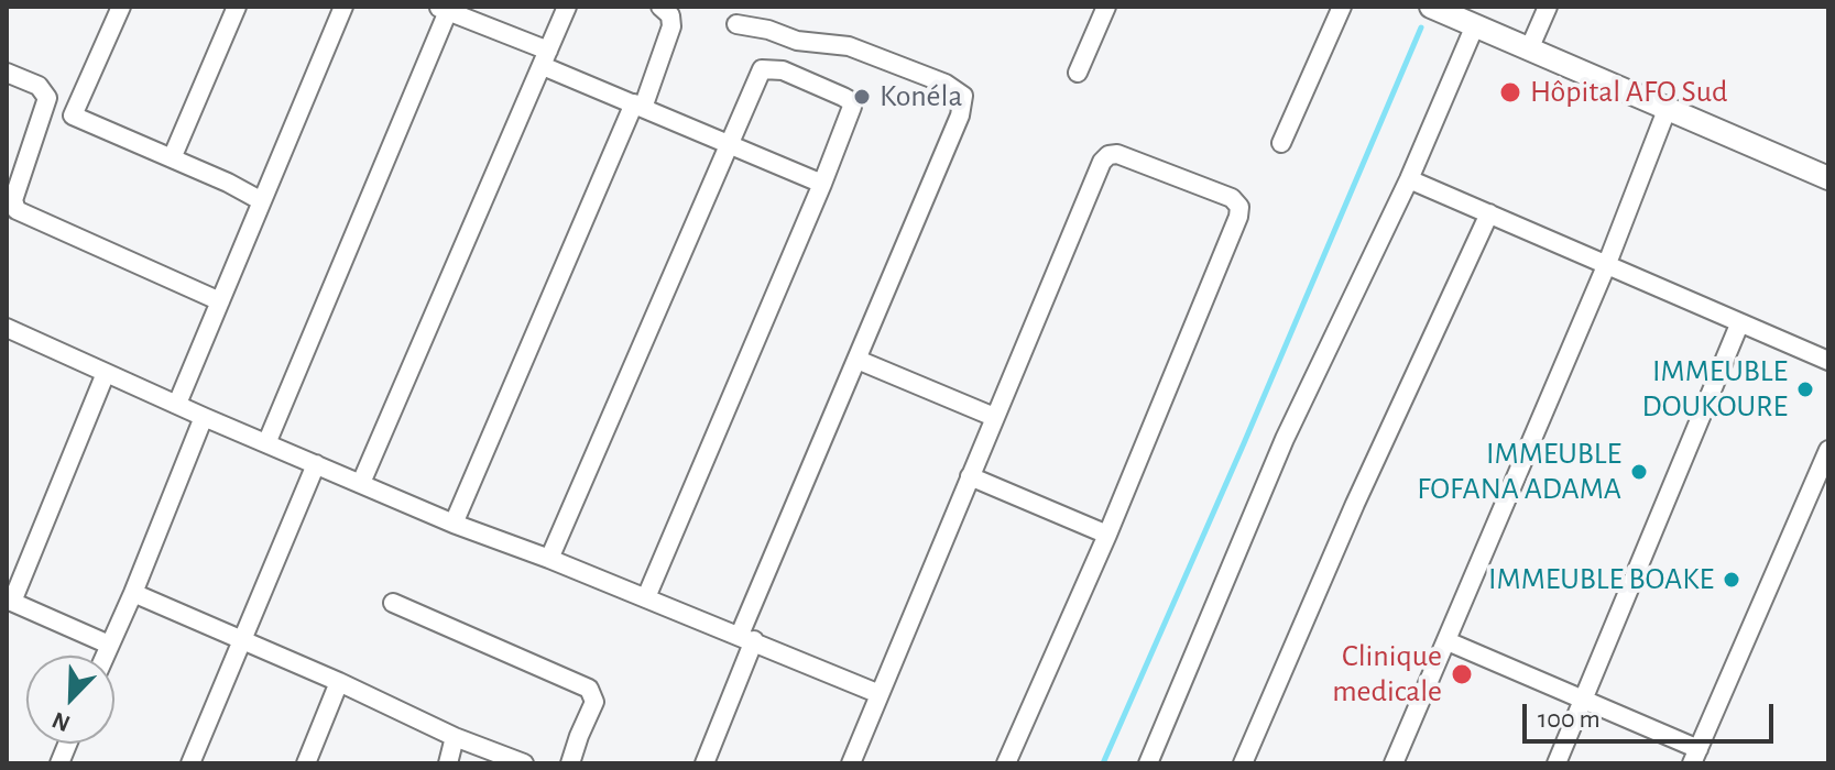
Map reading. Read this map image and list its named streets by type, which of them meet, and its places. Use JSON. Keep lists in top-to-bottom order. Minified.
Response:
{"places":["Hôpital AFO Sud","Konéla","IMMEUBLE DOUKOURE","IMMEUBLE FOFANA ADAMA","IMMEUBLE BOAKE","Clinique medicale"],"scale_bar":"100 m","north":"bottom left"}
